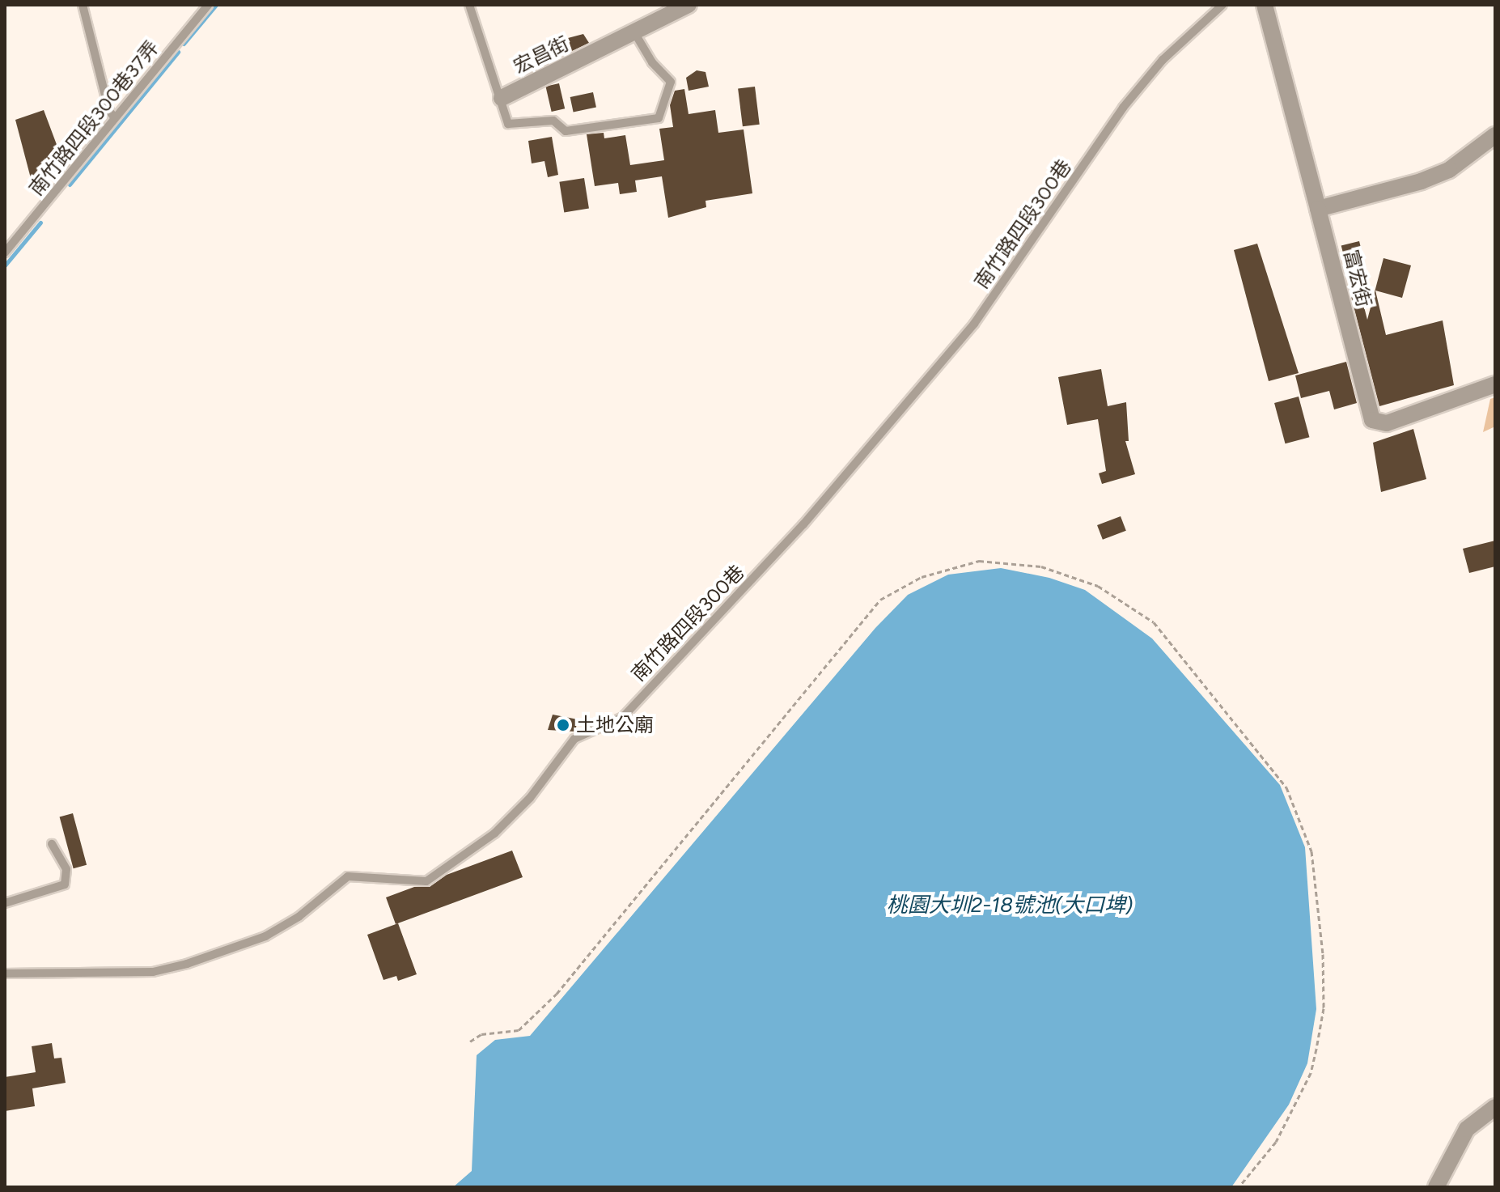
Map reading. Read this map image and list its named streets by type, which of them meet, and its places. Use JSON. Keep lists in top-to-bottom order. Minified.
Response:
{"streets":{"street":["宏昌街","富宏街"],"lane":["南竹路四段300巷37弄","南竹路四段300巷"]},"water":["桃園大圳2-18號池(大口埤)"],"places":["土地公廟"]}
